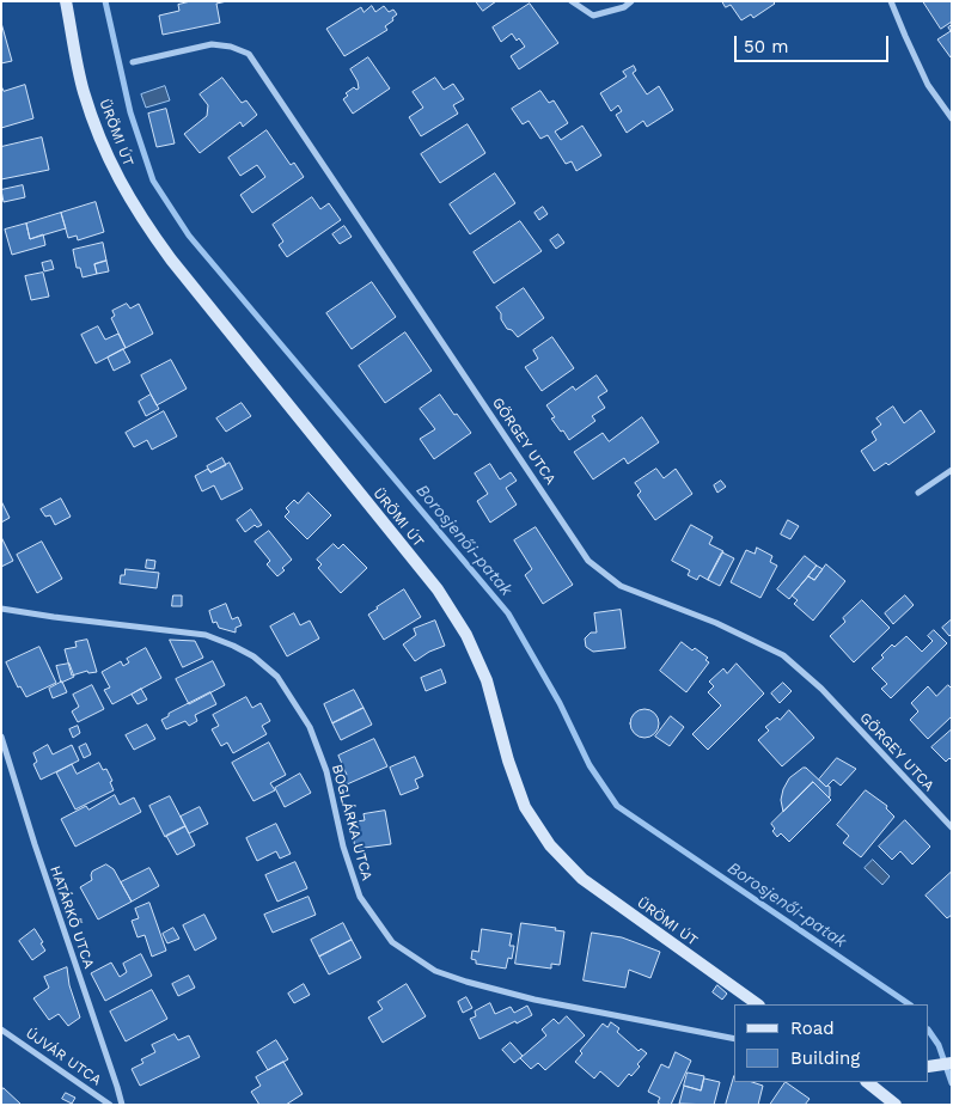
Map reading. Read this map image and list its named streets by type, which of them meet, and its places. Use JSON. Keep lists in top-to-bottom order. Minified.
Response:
{"streets":{"main road":["ÜRÖMI ÚT"],"street":["GÖRGEY UTCA","BOGLÁRKA UTCA","HATÁRKŐ UTCA","ÚJVÁR UTCA"]},"water":["Borosjenői-patak"],"legend":["Road","Building"],"scale_bar":"50 m"}
